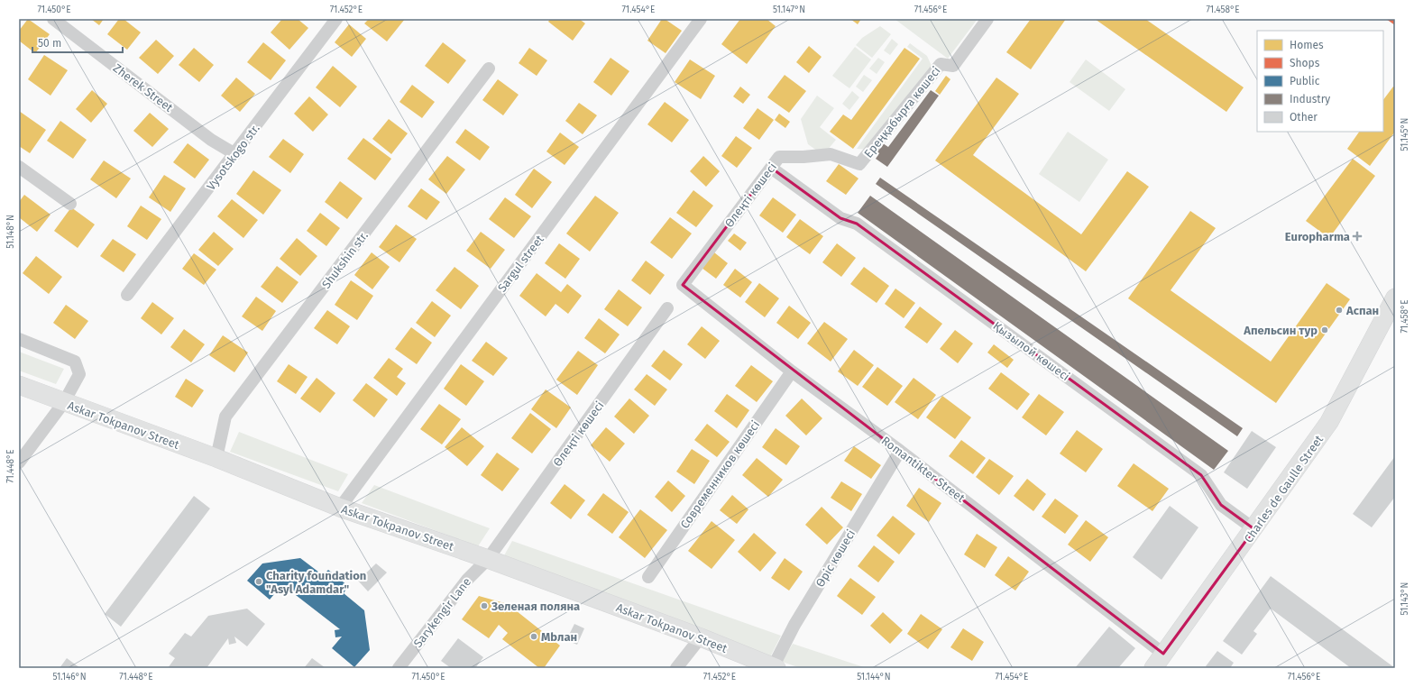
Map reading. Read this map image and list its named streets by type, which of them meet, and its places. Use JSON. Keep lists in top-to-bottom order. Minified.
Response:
{"streets":{"street":["Zherek Street","Ереңқабырға көшесі","Vysotskogo str.","Өлеңті көшесі","Shukshin str.","Sargul street","Қызылой көшесі","Askar Tokpanov Street","Romantikter Street","Современников көшесі","Charles de Gaulle Street","Өріс көшесі","Sarykengir Lane"]},"crossings":[["Zherek Street","Vysotskogo str."],["Ереңқабырға көшесі","Өлеңті көшесі"],["Өлеңті көшесі","Қызылой көшесі"],["Өлеңті көшесі","Askar Tokpanov Street"],["Өлеңті көшесі","Romantikter Street"],["Өлеңті көшесі","Sarykengir Lane"],["Shukshin str.","Askar Tokpanov Street"],["Sargul street","Askar Tokpanov Street"],["Қызылой көшесі","Charles de Gaulle Street"],["Askar Tokpanov Street","Өріс көшесі"],["Askar Tokpanov Street","Sarykengir Lane"],["Romantikter Street","Современников көшесі"],["Romantikter Street","Charles de Gaulle Street"],["Romantikter Street","Өріс көшесі"]],"places":{"health":["Europharma"],"other":["Аспан","Апельсин тур","Charity foundation \"Asyl Adamdar\"","Зеленая поляна","Мbлан"]},"legend":["Homes","Shops","Public","Industry","Other"],"scale_bar":"50 m","coordinates":["71.450°E","71.452°E","71.454°E","51.147°N","71.456°E","71.458°E","51.145°N","51.148°N","71.448°E","51.143°N","51.146°N","51.144°N"]}
